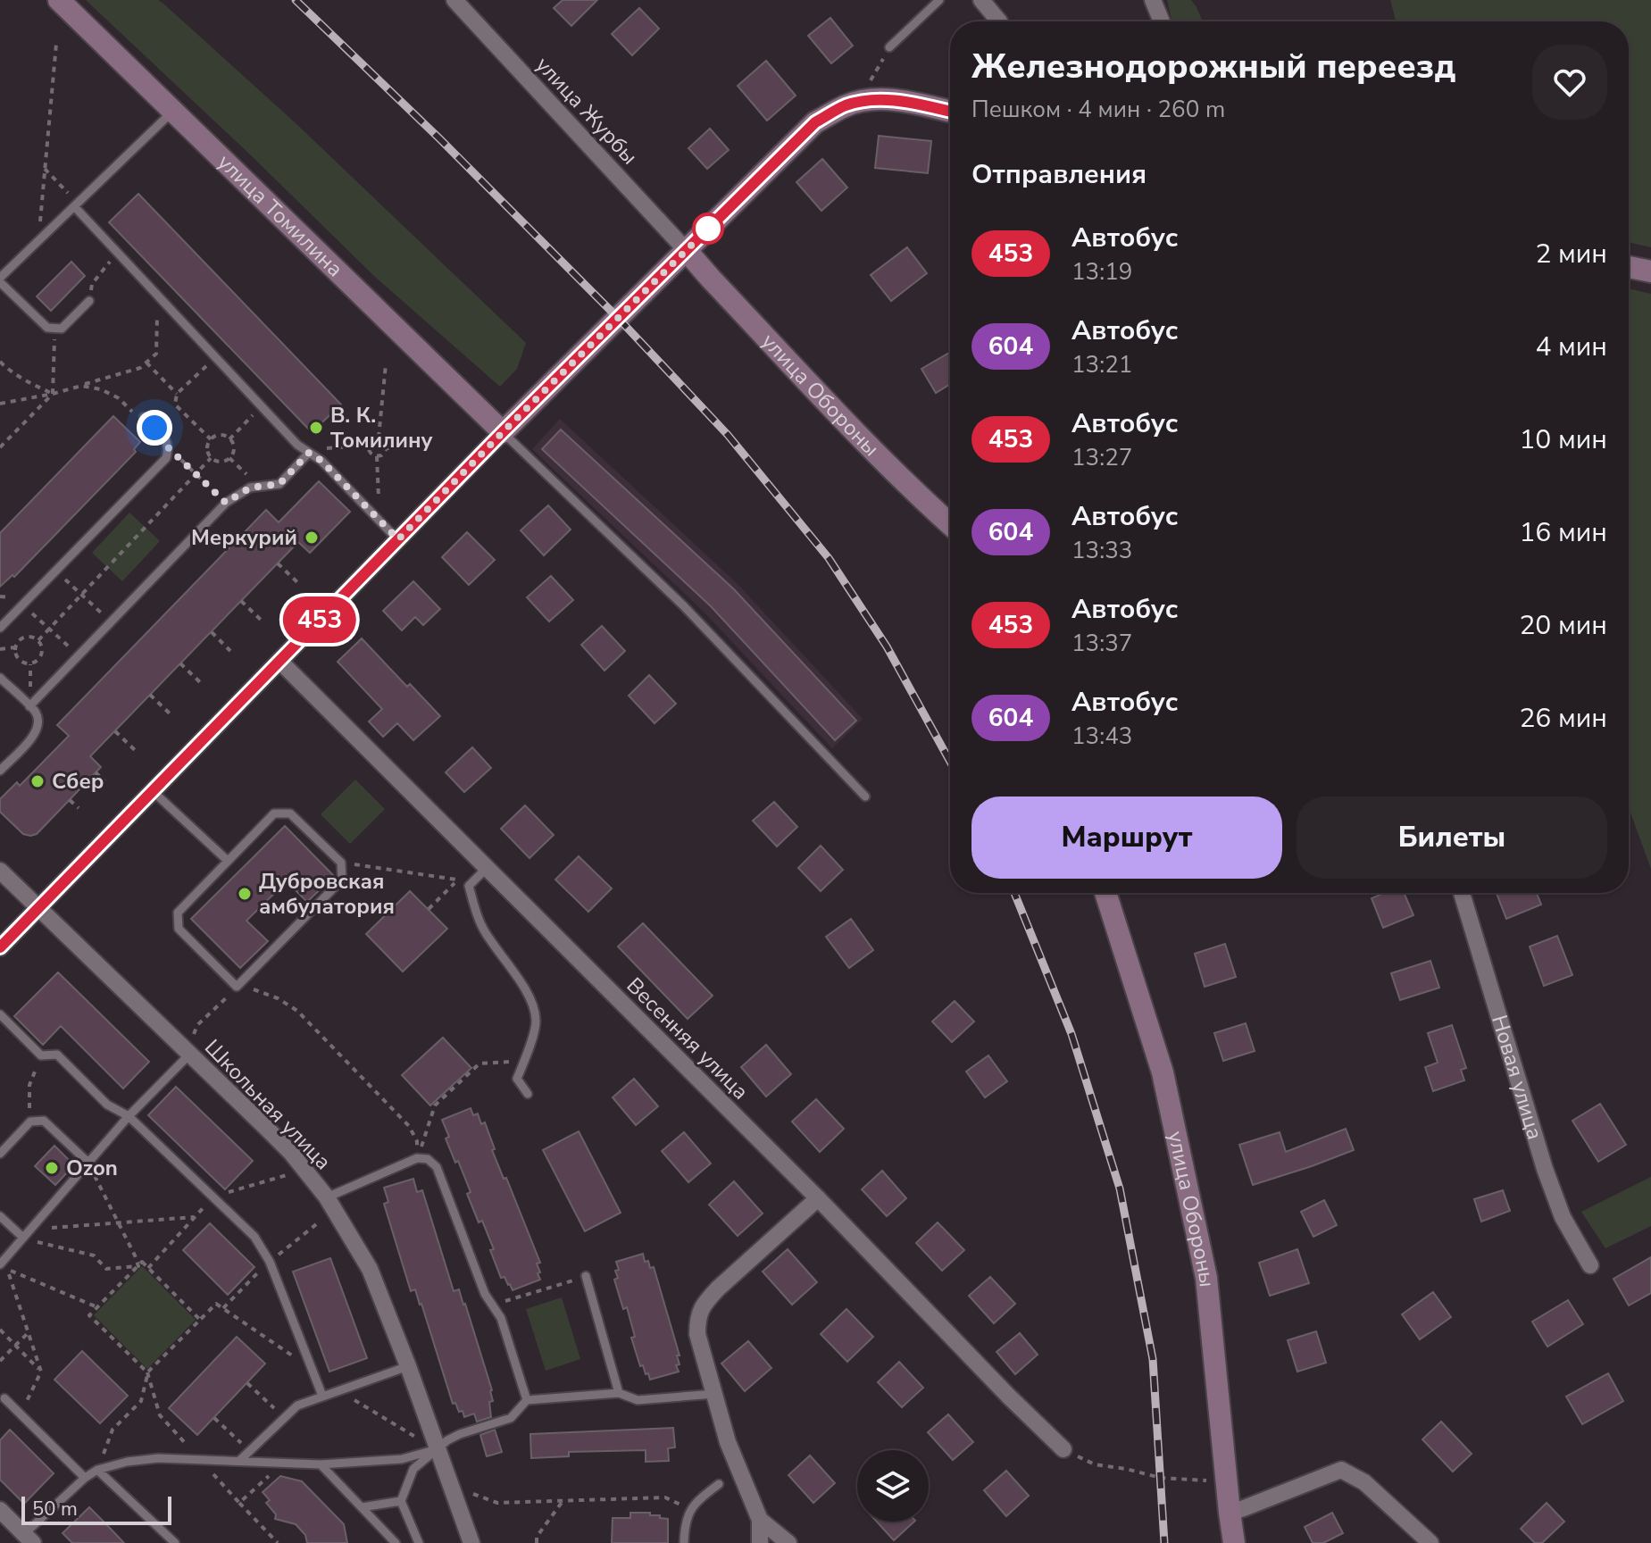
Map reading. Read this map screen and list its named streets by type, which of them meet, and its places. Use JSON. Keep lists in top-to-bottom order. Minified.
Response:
{"streets":{"street":["улица Журбы","улица Томилина","улица Обороны","Весенняя улица","Новая улица","Школьная улица"]},"crossings":[["улица Журбы","улица Обороны"]],"places":["В. К. Томилину","Меркурий","Сбер","Дубровская амбулатория","Ozon"],"lines":["bus line 453"],"scale_bar":"50 m","page":{"on_map":"453","heading":[["Железнодорожный переезд","Пешком · 4 мин · 260 m"],"Отправления"],"list":[{"mark":"453","name":"Автобус","note":"13:19","value":"2 мин"},{"mark":"604","name":"Автобус","note":"13:21","value":"4 мин"},{"mark":"453","name":"Автобус","note":"13:27","value":"10 мин"},{"mark":"604","name":"Автобус","note":"13:33","value":"16 мин"},{"mark":"453","name":"Автобус","note":"13:37","value":"20 мин"},{"mark":"604","name":"Автобус","note":"13:43","value":"26 мин"}],"buttons":["Маршрут","Билеты"],"scale":"50 m"}}
